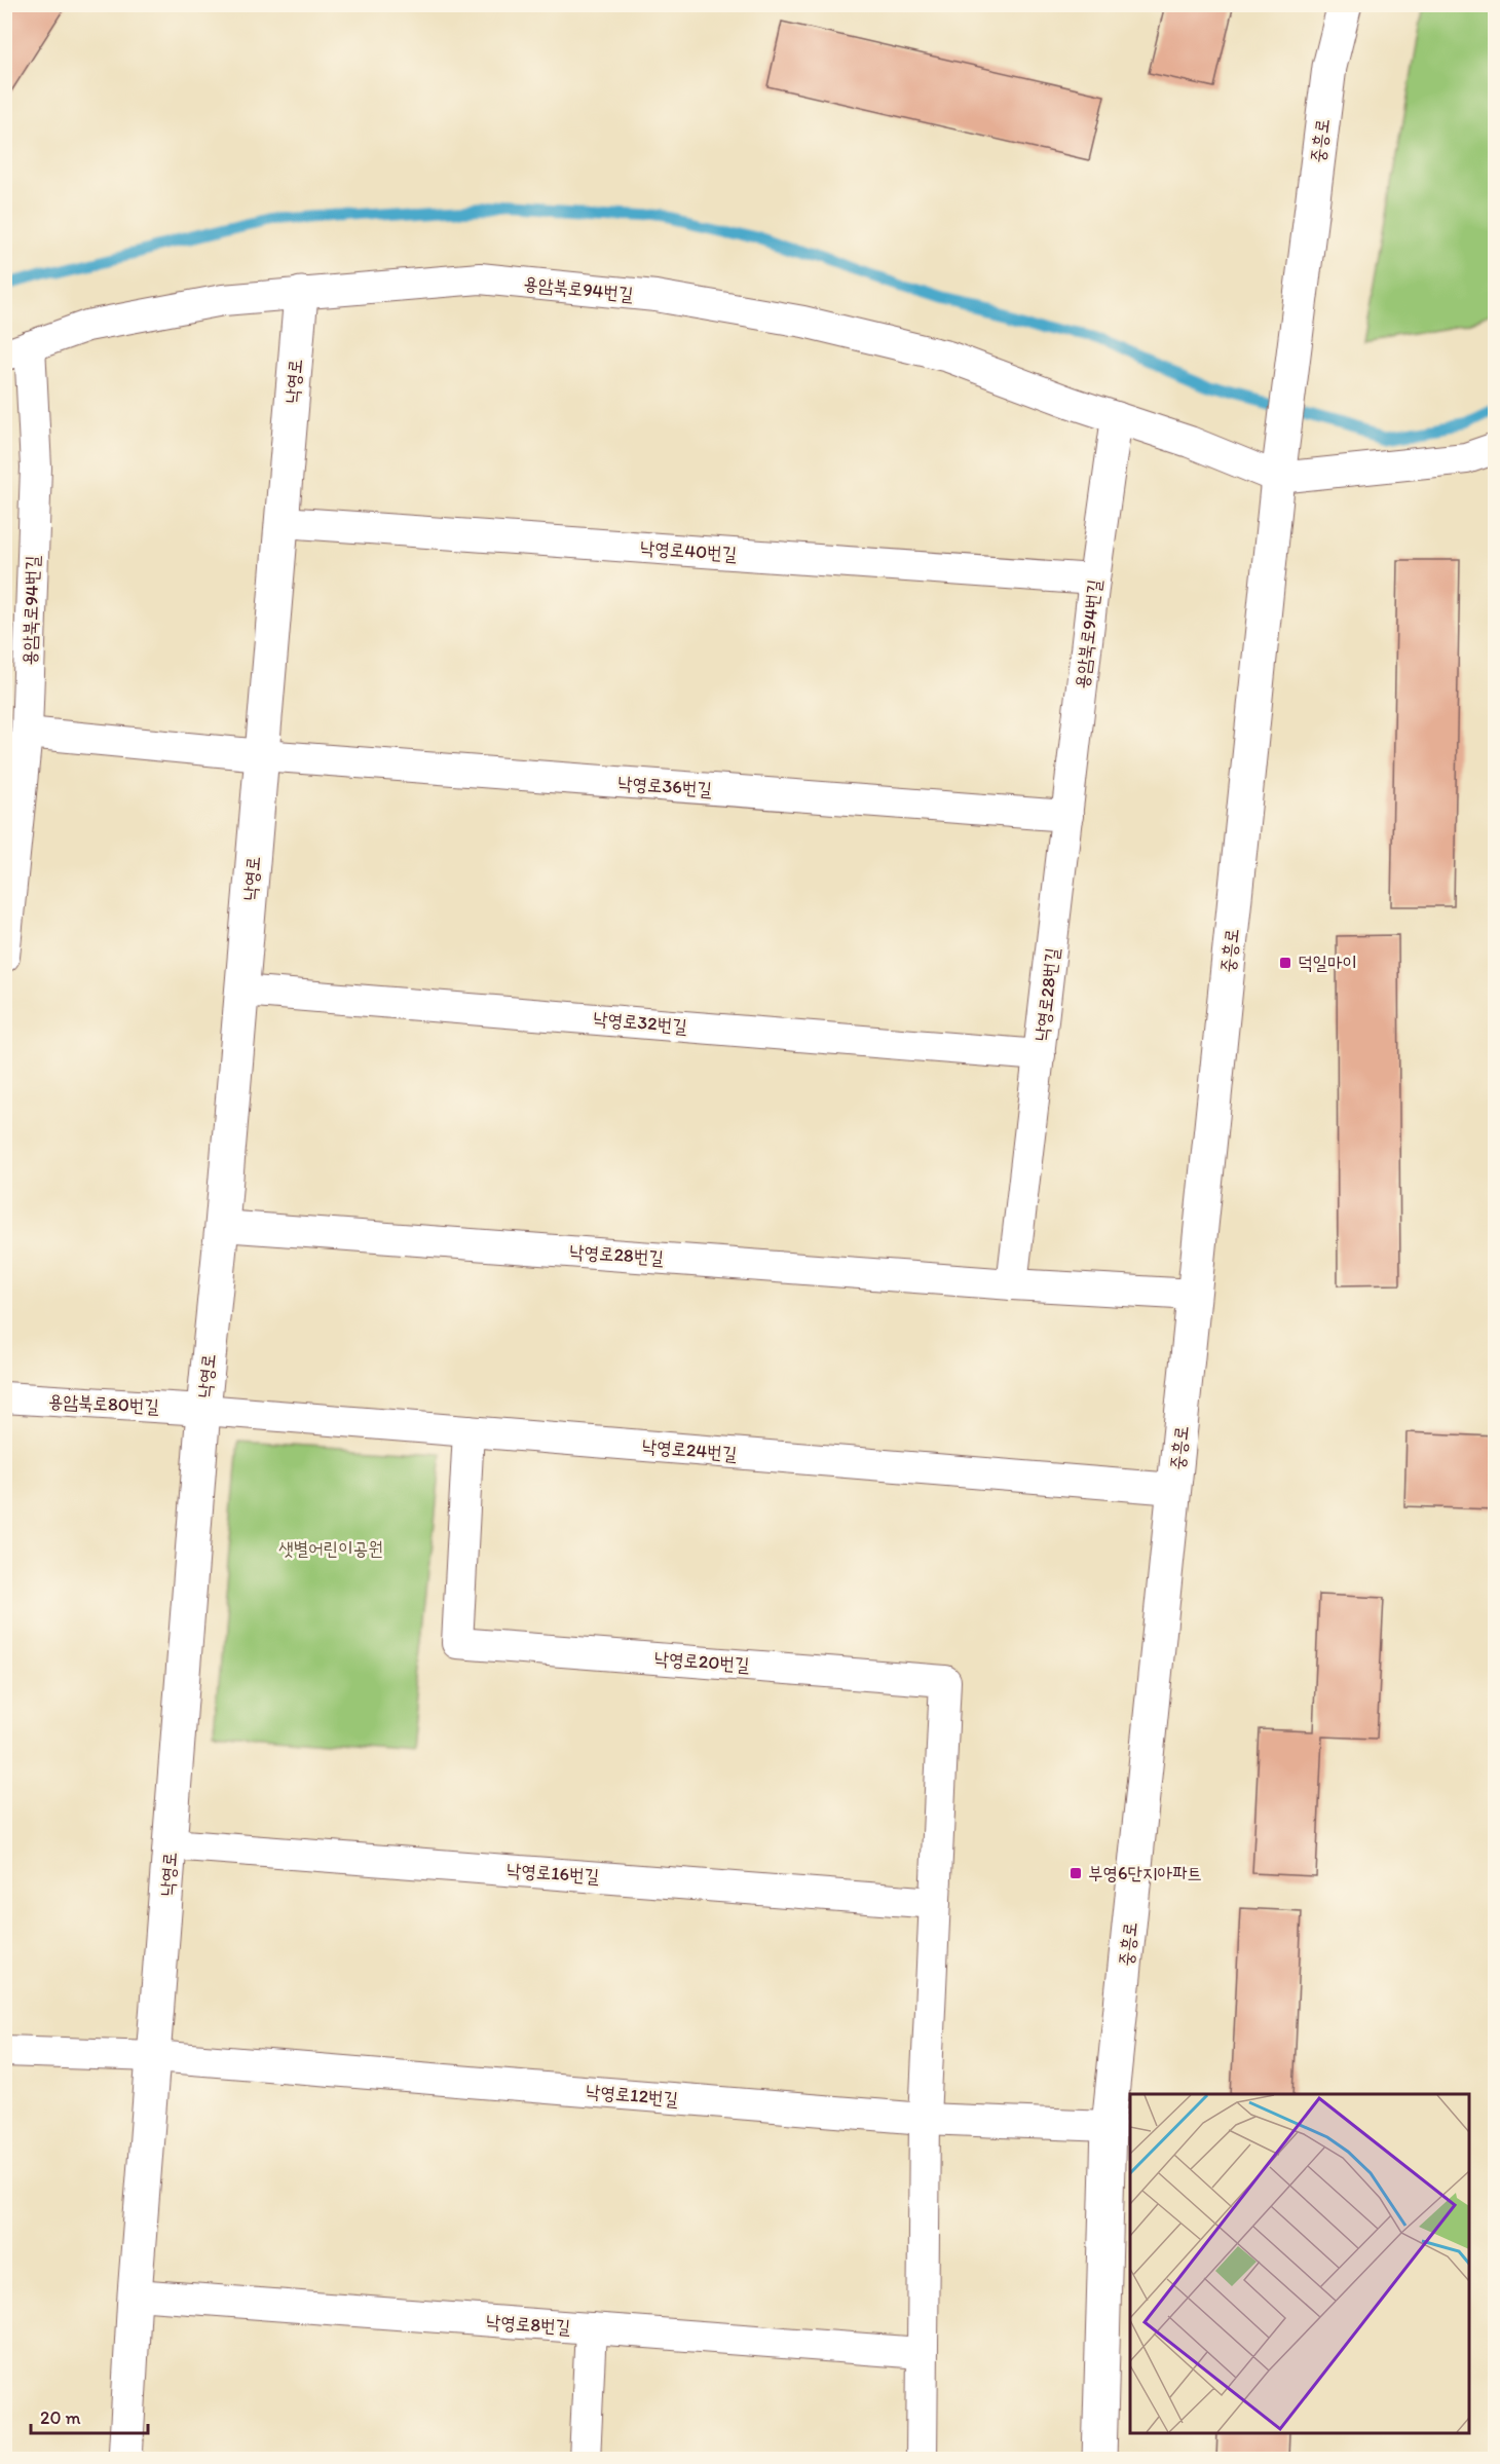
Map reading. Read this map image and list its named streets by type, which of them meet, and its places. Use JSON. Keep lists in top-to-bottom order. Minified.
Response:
{"streets":{"street":["중흥로","용암북로94번길","낙영로","낙영로40번길","낙영로36번길","낙영로28번길","낙영로32번길","용암북로80번길","낙영로24번길","낙영로20번길","낙영로16번길","낙영로12번길","낙영로8번길"]},"crossings":[["중흥로","용암북로94번길"],["중흥로","낙영로28번길"],["중흥로","낙영로24번길"],["중흥로","낙영로12번길"],["용암북로94번길","낙영로"],["용암북로94번길","낙영로40번길"],["용암북로94번길","낙영로36번길"],["용암북로94번길","낙영로28번길"],["낙영로","낙영로40번길"],["낙영로","낙영로36번길"],["낙영로","낙영로28번길"],["낙영로","낙영로32번길"],["낙영로","용암북로80번길"],["낙영로","낙영로24번길"],["낙영로","낙영로16번길"],["낙영로","낙영로12번길"],["낙영로","낙영로8번길"],["낙영로28번길","낙영로32번길"],["용암북로80번길","낙영로24번길"],["낙영로24번길","낙영로20번길"],["낙영로20번길","낙영로16번길"]],"parks":["샛별어린이공원"],"places":{"transit":["덕일마이","부영6단지아파트"]},"scale_bar":"20 m"}
